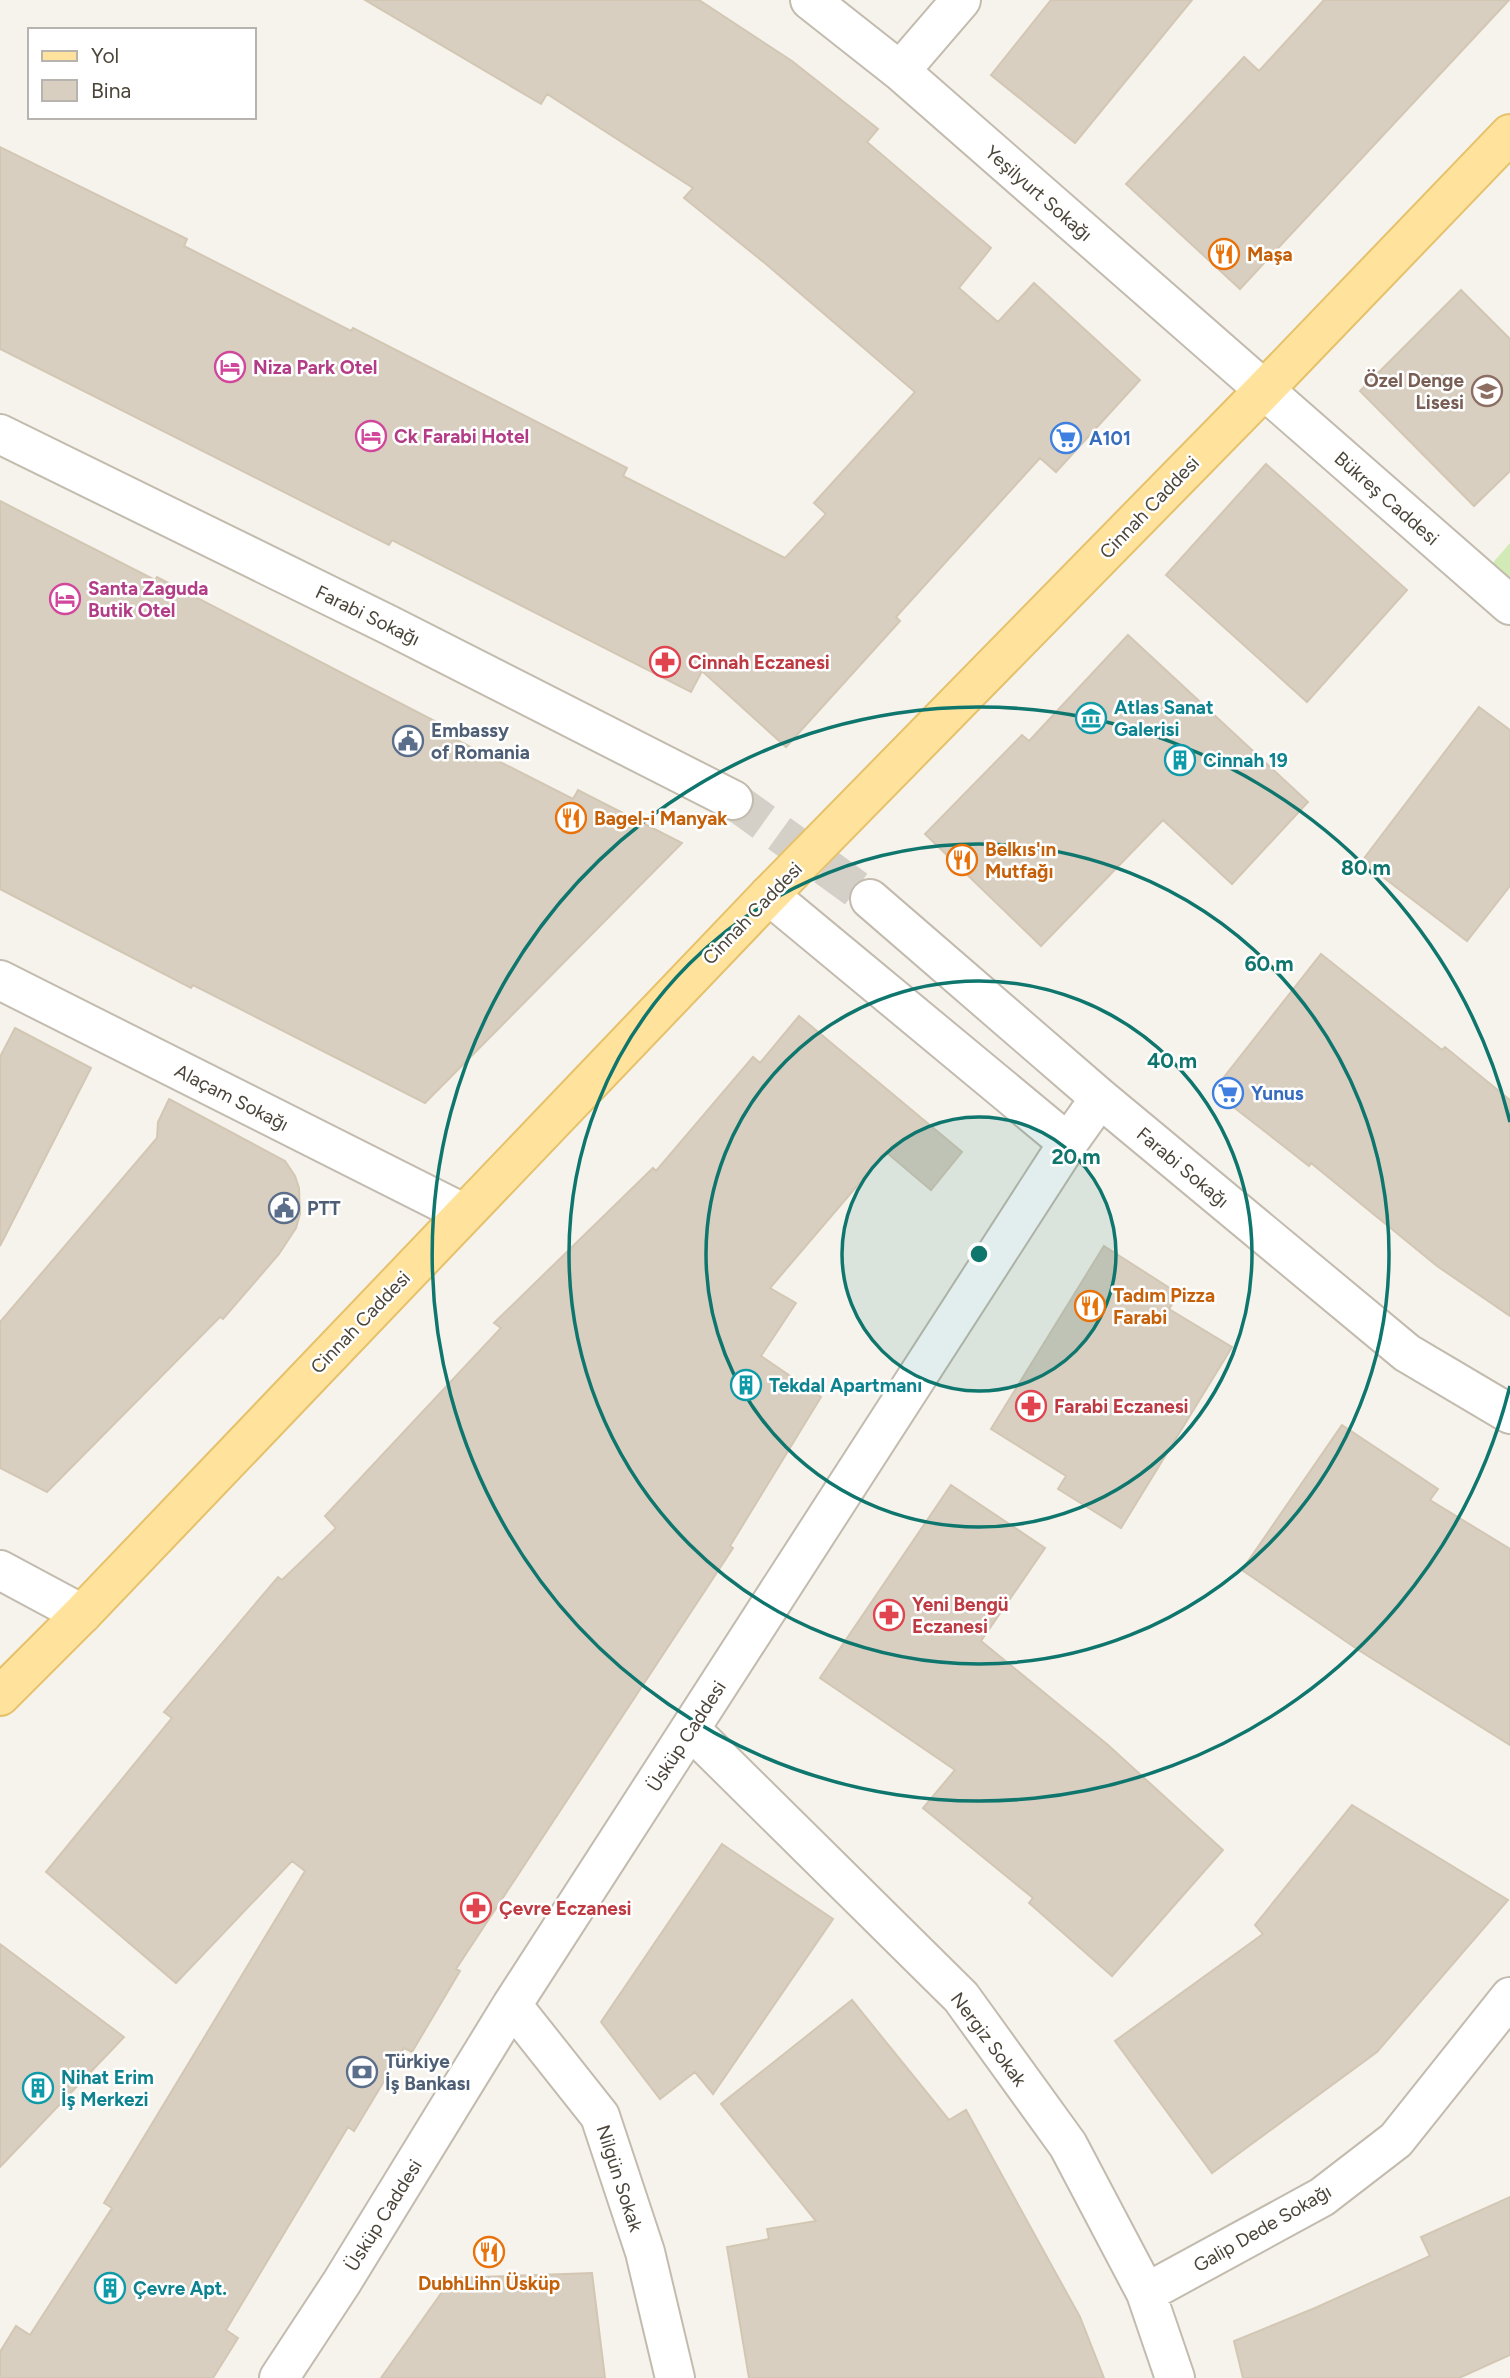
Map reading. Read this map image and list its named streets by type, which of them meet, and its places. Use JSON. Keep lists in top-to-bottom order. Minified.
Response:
{"streets":{"main road":["Cinnah Caddesi"],"street":["Yeşilyurt Sokağı","Bükreş Caddesi","Farabi Sokağı","Alaçam Sokağı","Üsküp Caddesi","Nergiz Sokak","Nilgün Sokak","Galip Dede Sokağı"]},"crossings":[["Yeşilyurt Sokağı","Bükreş Caddesi"],["Yeşilyurt Sokağı","Cinnah Caddesi"],["Bükreş Caddesi","Cinnah Caddesi"],["Cinnah Caddesi","Alaçam Sokağı"],["Farabi Sokağı","Üsküp Caddesi"],["Üsküp Caddesi","Nergiz Sokak"],["Üsküp Caddesi","Nilgün Sokak"],["Nergiz Sokak","Galip Dede Sokağı"]],"places":{"restaurant":["Maşa","Bagel-i Manyak","Belkıs'ın Mutfağı","Tadım Pizza Farabi","DubhLihn Üsküp"],"hotel":["Niza Park Otel","Ck Farabi Hotel","Santa Zaguda Butik Otel"],"school or university":["Özel Denge Lisesi"],"supermarket":["A101","Yunus"],"pharmacy":["Cinnah Eczanesi","Farabi Eczanesi","Yeni Bengü Eczanesi","Çevre Eczanesi"],"museum":["Atlas Sanat Galerisi"],"public building":["Embassy of Romania","PTT"],"building":["Cinnah 19","Tekdal Apartmanı","Nihat Erim İş Merkezi","Çevre Apt."],"bank":["Türkiye İş Bankası"]},"legend":["Yol","Bina"],"rings":["80 m","60 m","40 m","20 m"]}
